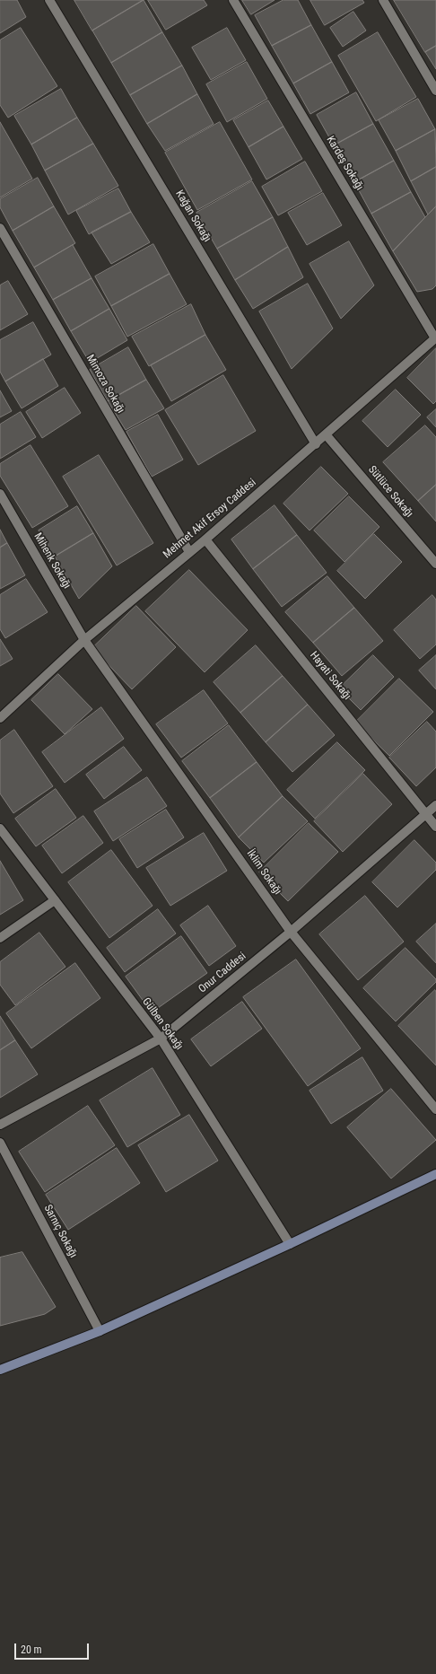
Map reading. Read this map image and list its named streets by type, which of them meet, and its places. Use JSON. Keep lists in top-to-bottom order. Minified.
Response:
{"streets":{"street":["Kardeş Sokağı","Kağan Sokağı","Mimoza Sokağı","Sütlüce Sokağı","Mehmet Akif Ersoy Caddesi","Mihenk Sokağı","Hayati Sokağı","İklim Sokağı","Onur Caddesi","Gülben Sokağı","Sarnıç Sokağı"]},"crossings":[["Kardeş Sokağı","Mehmet Akif Ersoy Caddesi"],["Kağan Sokağı","Mehmet Akif Ersoy Caddesi"],["Mimoza Sokağı","Mehmet Akif Ersoy Caddesi"],["Sütlüce Sokağı","Mehmet Akif Ersoy Caddesi"],["Mehmet Akif Ersoy Caddesi","Mihenk Sokağı"],["Mehmet Akif Ersoy Caddesi","Hayati Sokağı"],["Mehmet Akif Ersoy Caddesi","İklim Sokağı"],["Mihenk Sokağı","İklim Sokağı"],["Hayati Sokağı","Onur Caddesi"],["İklim Sokağı","Onur Caddesi"],["Onur Caddesi","Gülben Sokağı"]],"scale_bar":"20 m"}
